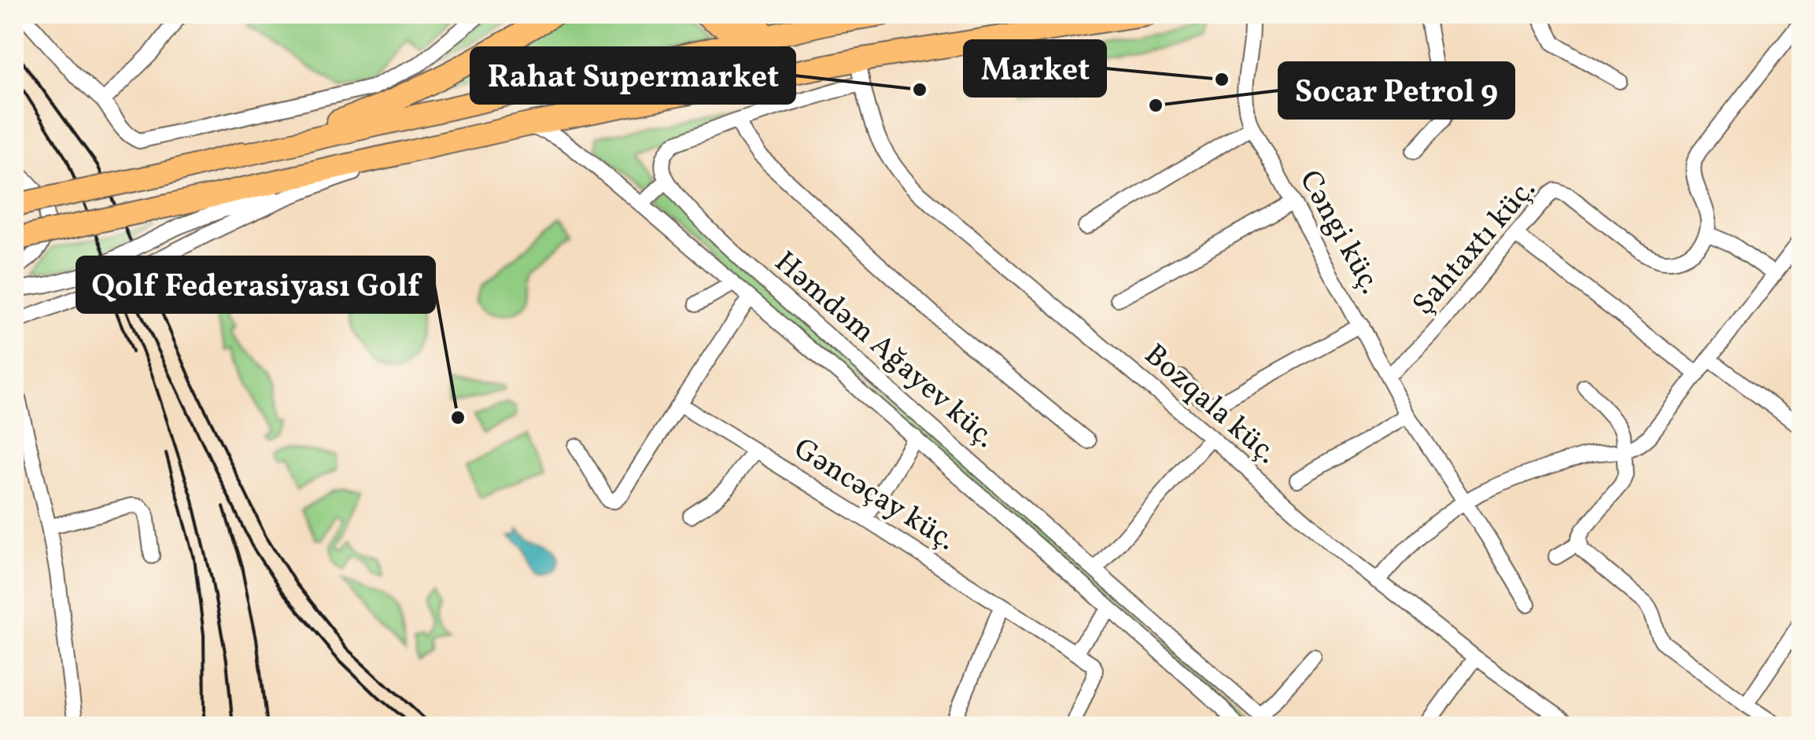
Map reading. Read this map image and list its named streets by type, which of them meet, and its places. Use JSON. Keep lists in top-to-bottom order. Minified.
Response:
{"streets":{"street":["Cəngi küç.","Şahtaxtı küç.","Həmdəm Ağayev küç.","Bozqala küç.","Gəncəçay küç."]},"crossings":[["Cəngi küç.","Şahtaxtı küç."]],"places":["Market","Rahat Supermarket","Socar Petrol 9","Qolf Federasiyası Golf"]}
